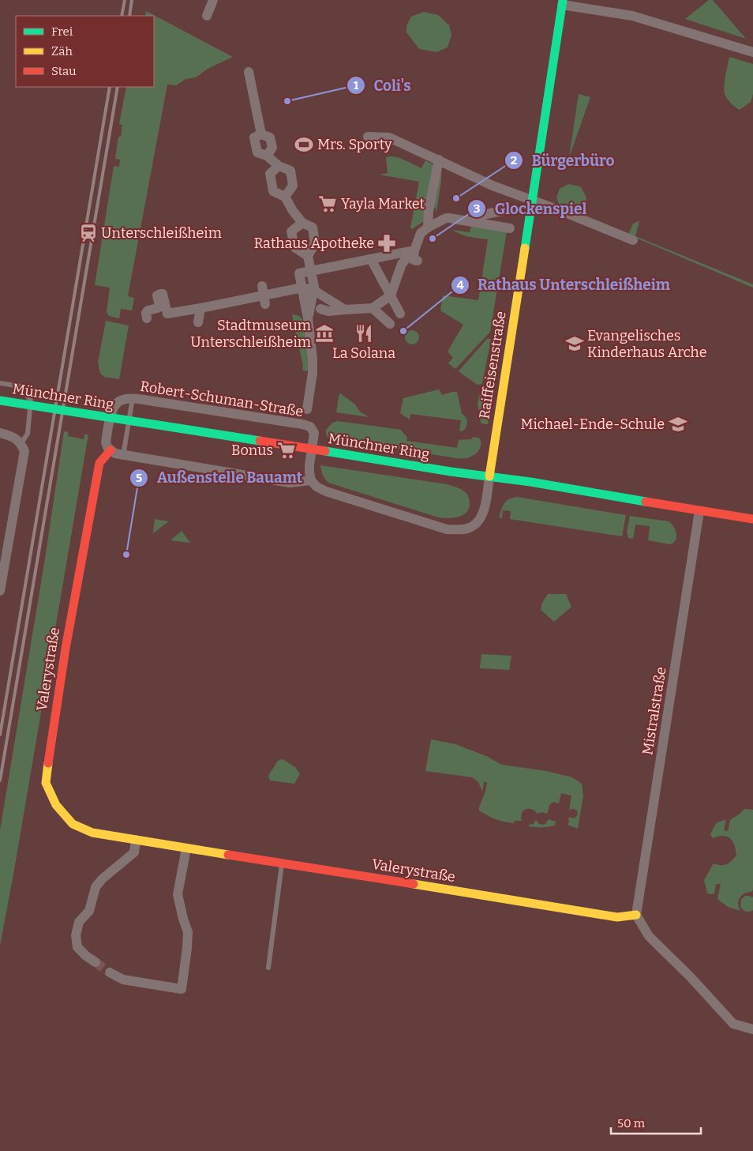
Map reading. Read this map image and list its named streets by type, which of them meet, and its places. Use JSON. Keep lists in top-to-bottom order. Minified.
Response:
{"streets":{"street":["Raiffeisenstraße","Münchner Ring","Robert-Schuman-Straße","Valerystraße","Mistralstraße"]},"crossings":[["Raiffeisenstraße","Münchner Ring"],["Münchner Ring","Mistralstraße"],["Robert-Schuman-Straße","Valerystraße"],["Valerystraße","Mistralstraße"]],"places":{"other":["Coli's","Bürgerbüro","Glockenspiel","Rathaus Unterschleißheim","Außenstelle Bauamt"],"sports":["Mrs. Sporty"],"supermarket":["Yayla Market","Bonus"],"station":["Unterschleißheim"],"pharmacy":["Rathaus Apotheke"],"museum":["Stadtmuseum Unterschleißheim"],"restaurant":["La Solana"],"school or university":["Evangelisches Kinderhaus Arche","Michael-Ende-Schule"]},"legend":["Frei","Zäh","Stau"],"scale_bar":"50 m"}
